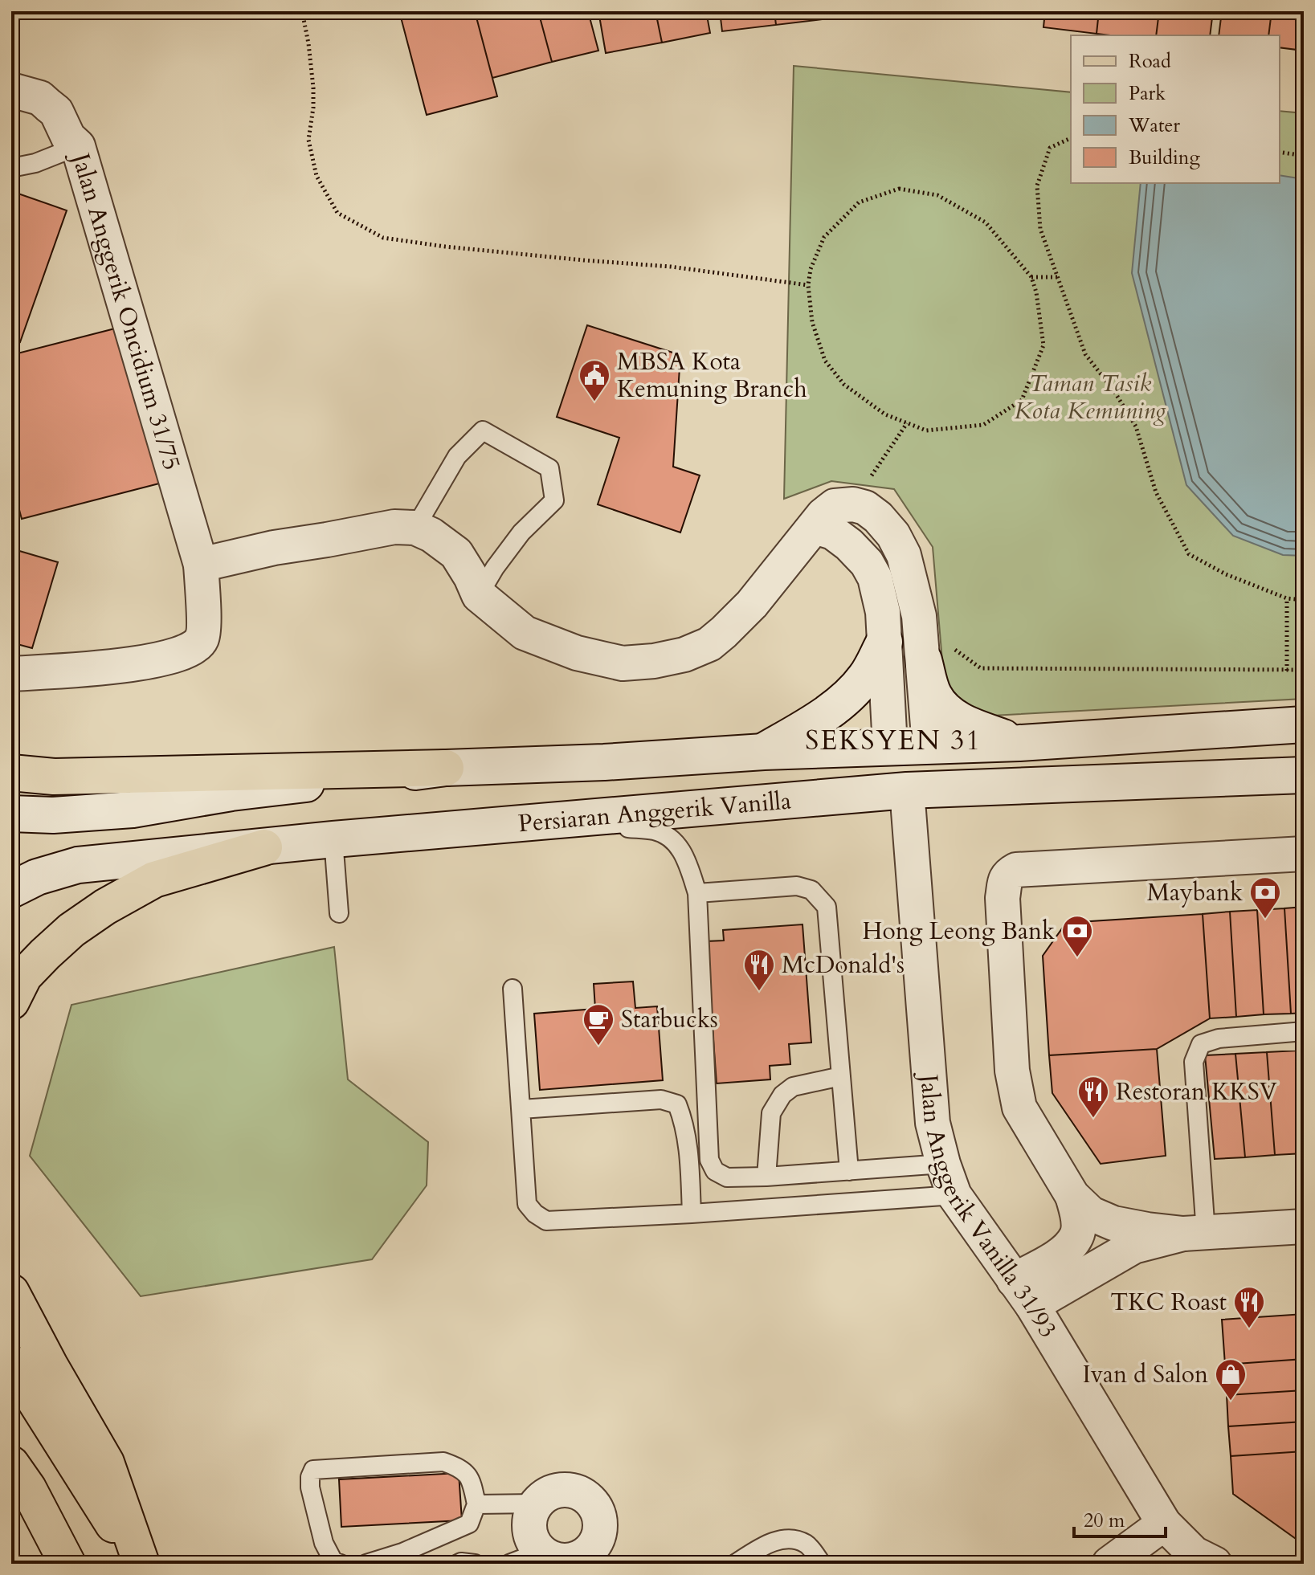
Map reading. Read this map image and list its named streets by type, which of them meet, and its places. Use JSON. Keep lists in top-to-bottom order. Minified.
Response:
{"streets":{"main road":["Persiaran Anggerik Vanilla"],"street":["Jalan Anggerik Oncidium 31/75","Jalan Anggerik Vanilla 31/93"]},"crossings":[["Persiaran Anggerik Vanilla","Jalan Anggerik Vanilla 31/93"]],"districts":["SEKSYEN 31"],"parks":["Taman Tasik Kota Kemuning"],"places":{"public building":["MBSA Kota Kemuning Branch"],"bank":["Maybank","Hong Leong Bank"],"restaurant":["McDonald's","Restoran KKSV","TKC Roast"],"cafe":["Starbucks"],"shop":["Ivan d Salon"]},"legend":["Road","Park","Water","Building"],"scale_bar":"20 m"}
